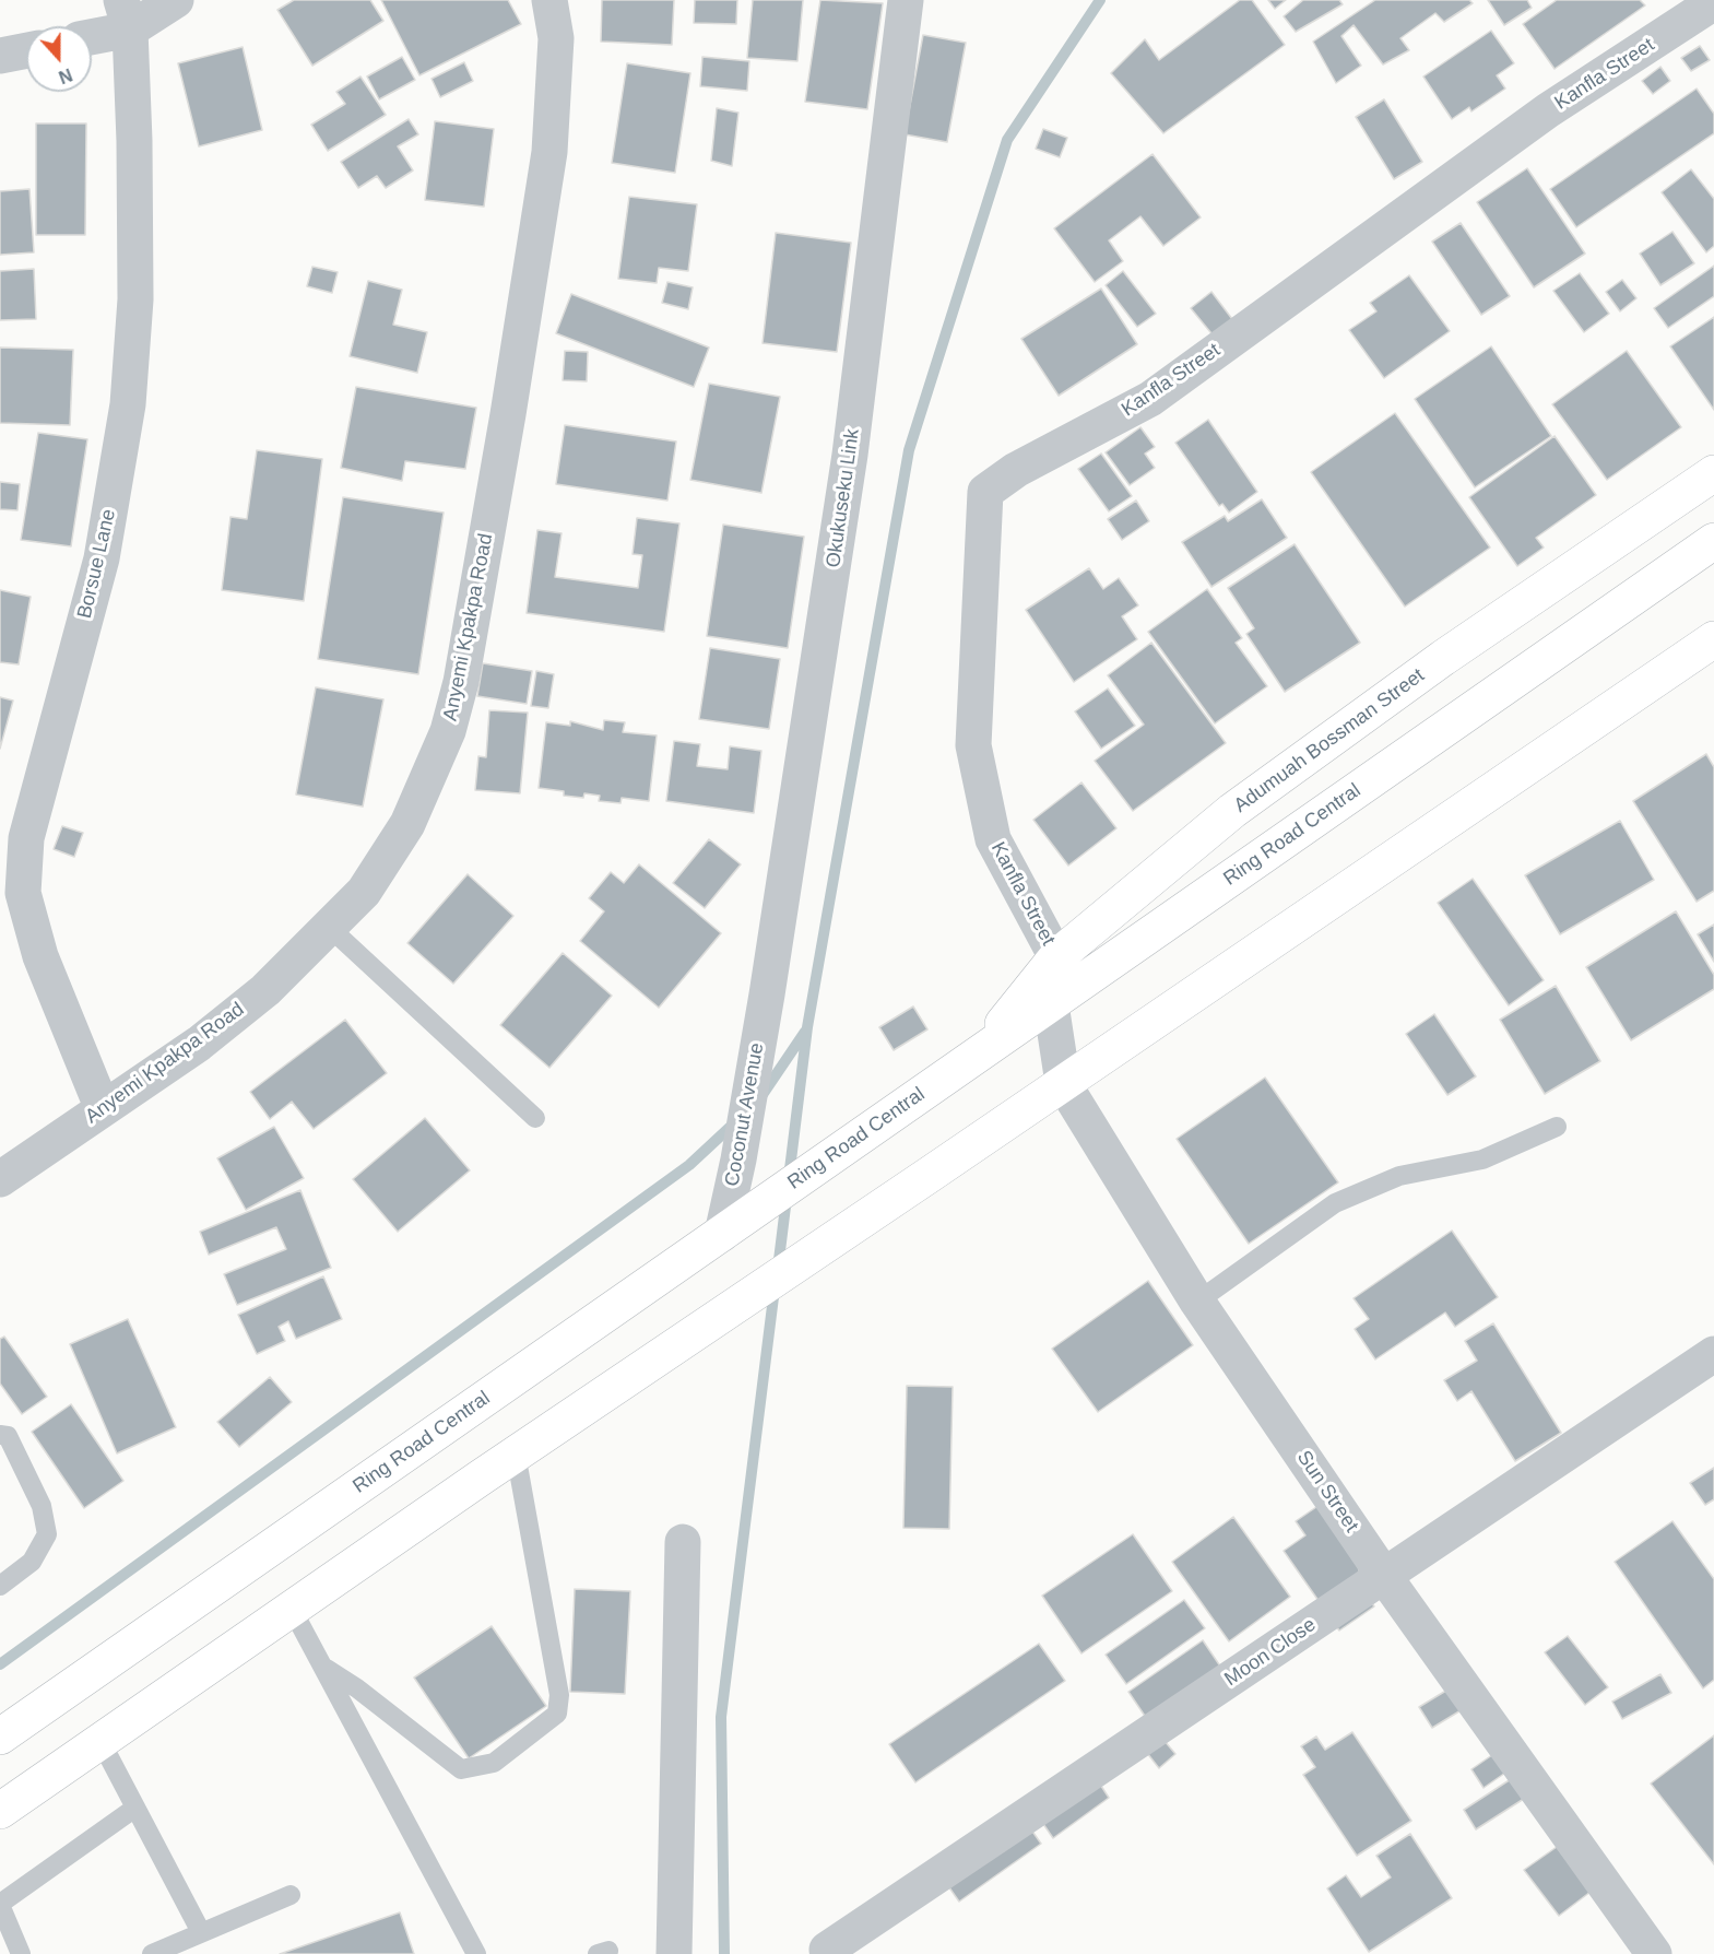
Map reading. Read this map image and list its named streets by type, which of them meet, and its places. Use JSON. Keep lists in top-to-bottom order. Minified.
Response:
{"streets":{"main road":["Adumuah Bossman Street","Ring Road Central"],"street":["Kanfla Street","Okukuseku Link","Borsue Lane","Anyemi Kpakpa Road","Coconut Avenue","Sun Street","Moon Close"]},"crossings":[["Kanfla Street","Adumuah Bossman Street"],["Okukuseku Link","Coconut Avenue"],["Borsue Lane","Anyemi Kpakpa Road"],["Adumuah Bossman Street","Ring Road Central"],["Ring Road Central","Coconut Avenue"],["Ring Road Central","Sun Street"],["Sun Street","Moon Close"]],"north":"bottom"}
